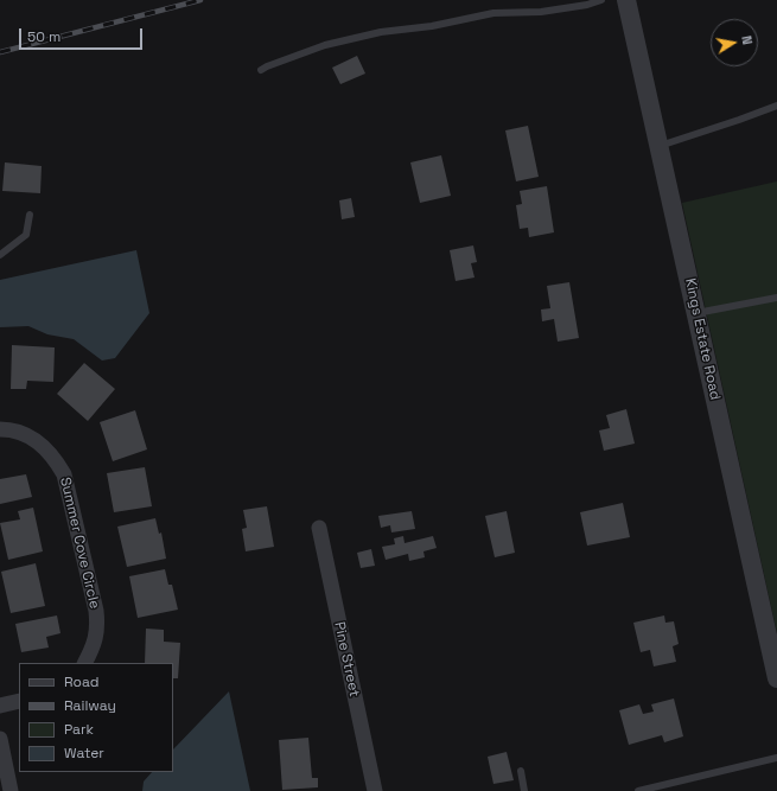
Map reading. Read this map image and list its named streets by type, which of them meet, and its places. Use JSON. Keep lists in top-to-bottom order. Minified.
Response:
{"streets":{"street":["Kings Estate Road","Summer Cove Circle","Pine Street"]},"legend":["Road","Railway","Park","Water"],"scale_bar":"50 m","north":"right"}
